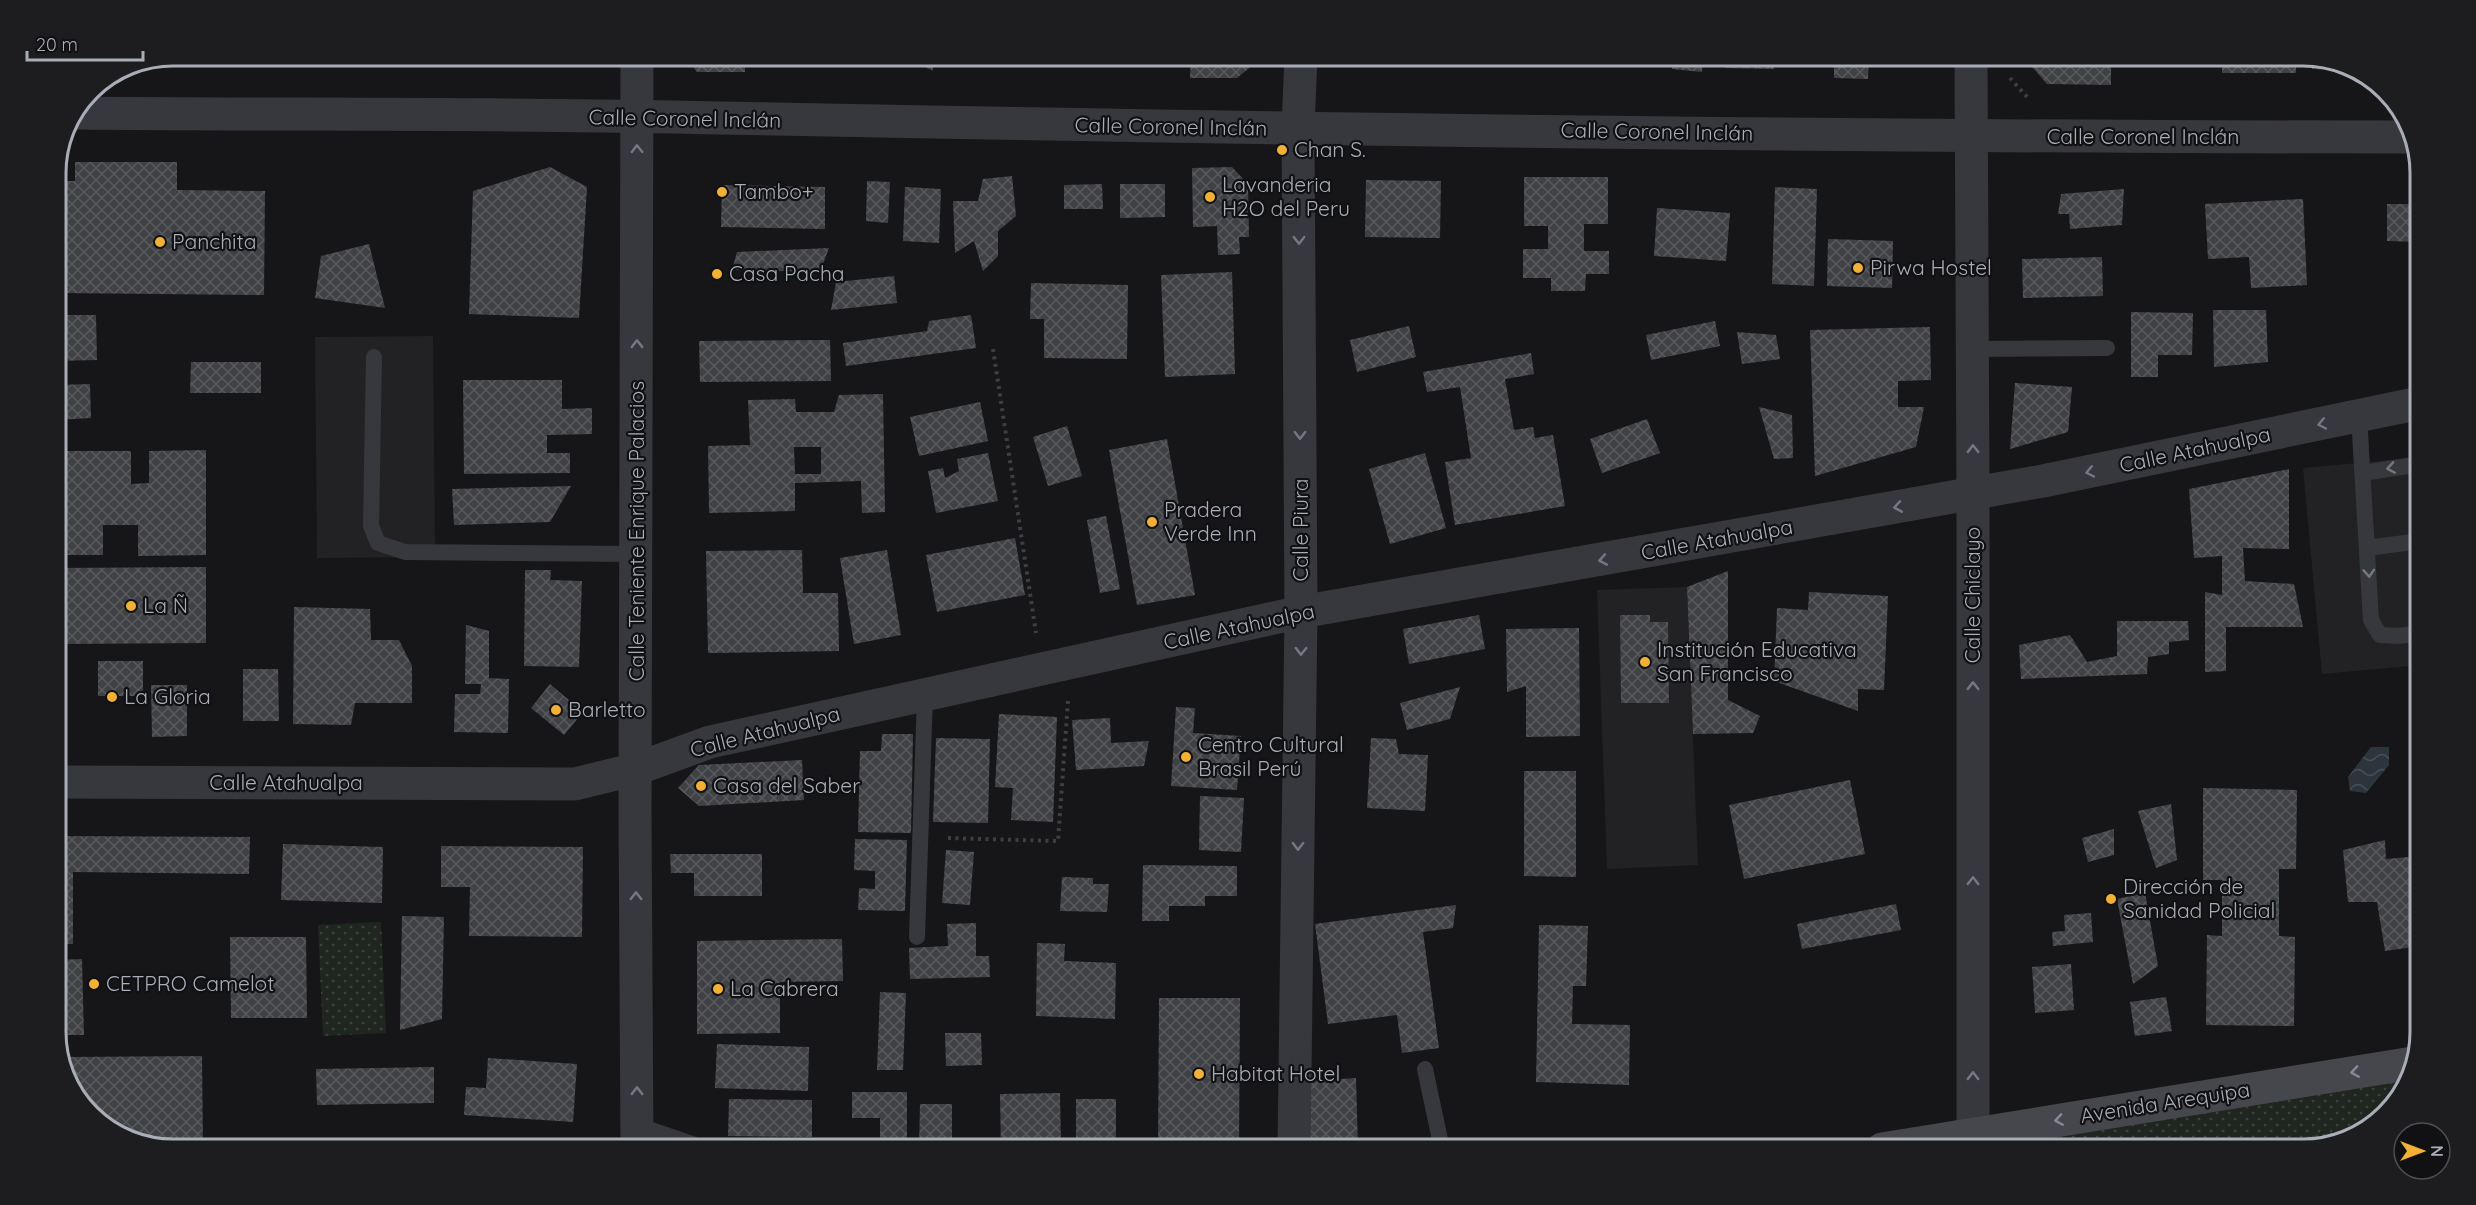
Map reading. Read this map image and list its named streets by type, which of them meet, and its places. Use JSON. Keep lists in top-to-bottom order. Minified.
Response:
{"streets":{"main road":["Avenida Arequipa"],"street":["Calle Coronel Inclán","Calle Atahualpa","Calle Piura","Calle Teniente Enrique Palacios","Calle Chiclayo"]},"crossings":[["Calle Coronel Inclán","Calle Piura"],["Calle Coronel Inclán","Calle Teniente Enrique Palacios"],["Calle Coronel Inclán","Calle Chiclayo"],["Calle Atahualpa","Calle Piura"],["Calle Atahualpa","Calle Teniente Enrique Palacios"],["Calle Atahualpa","Calle Chiclayo"],["Calle Chiclayo","Avenida Arequipa"]],"one_way":["Calle Atahualpa","Calle Piura","Calle Teniente Enrique Palacios","Calle Chiclayo","Avenida Arequipa"],"places":["Chan S.","Tambo+","Lavanderia H2O del Peru","Panchita","Pirwa Hostel","Casa Pacha","Pradera Verde Inn","La Ñ","Institución Educativa San Francisco","La Gloria","Barletto","Centro Cultural Brasil Perú","Casa del Saber","Dirección de Sanidad Policial","CETPRO Camelot","La Cabrera","Habitat Hotel"],"scale_bar":"20 m","north":"right"}
